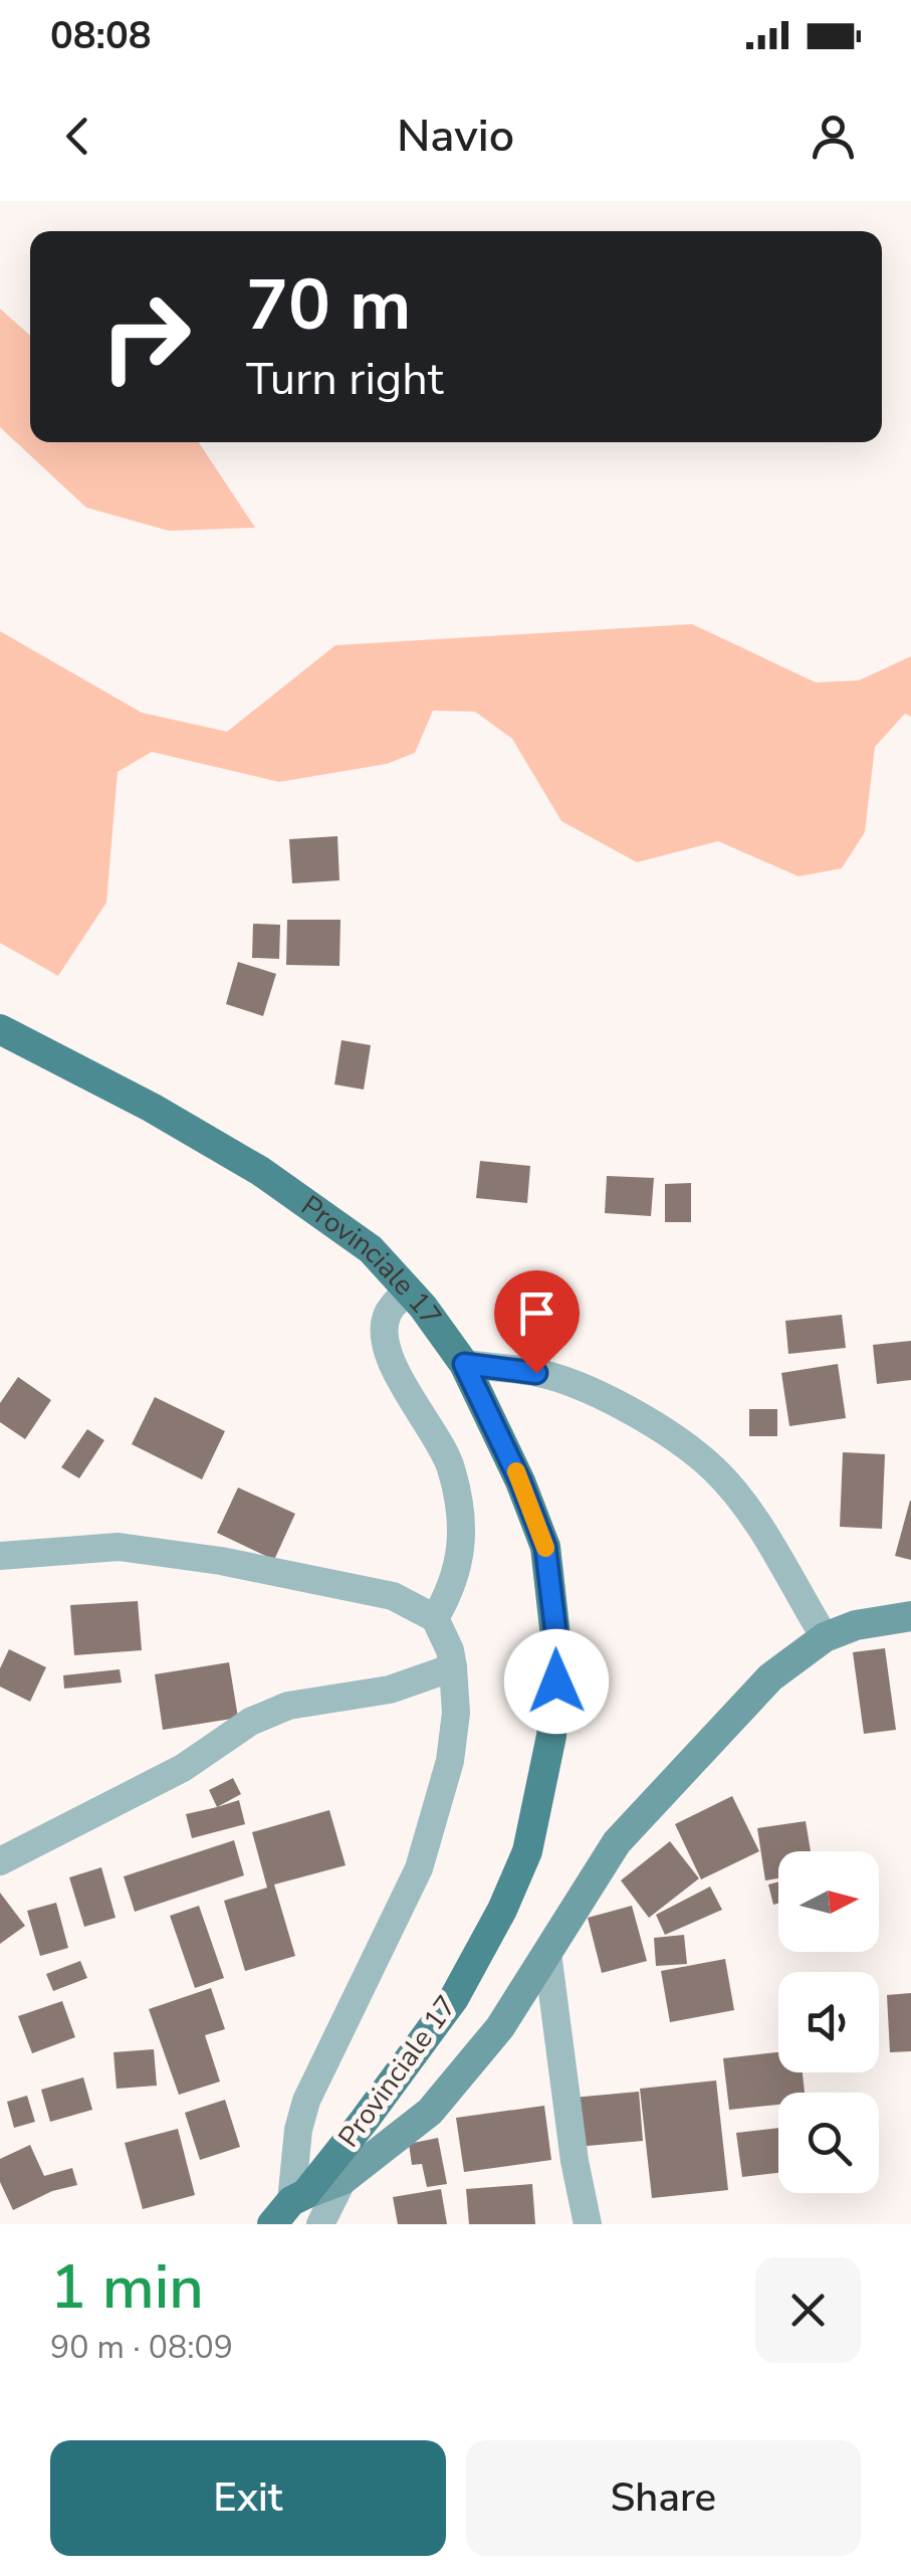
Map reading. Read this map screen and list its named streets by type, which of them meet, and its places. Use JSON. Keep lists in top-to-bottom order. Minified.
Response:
{"streets":{"main road":["Provinciale 17"]},"north":"right","page":{"status":"08:08","header":"Navio","turn":["70 m","Turn right"],"heading":["1 min","90 m · 08:09"],"buttons":["Exit","Share"]}}
